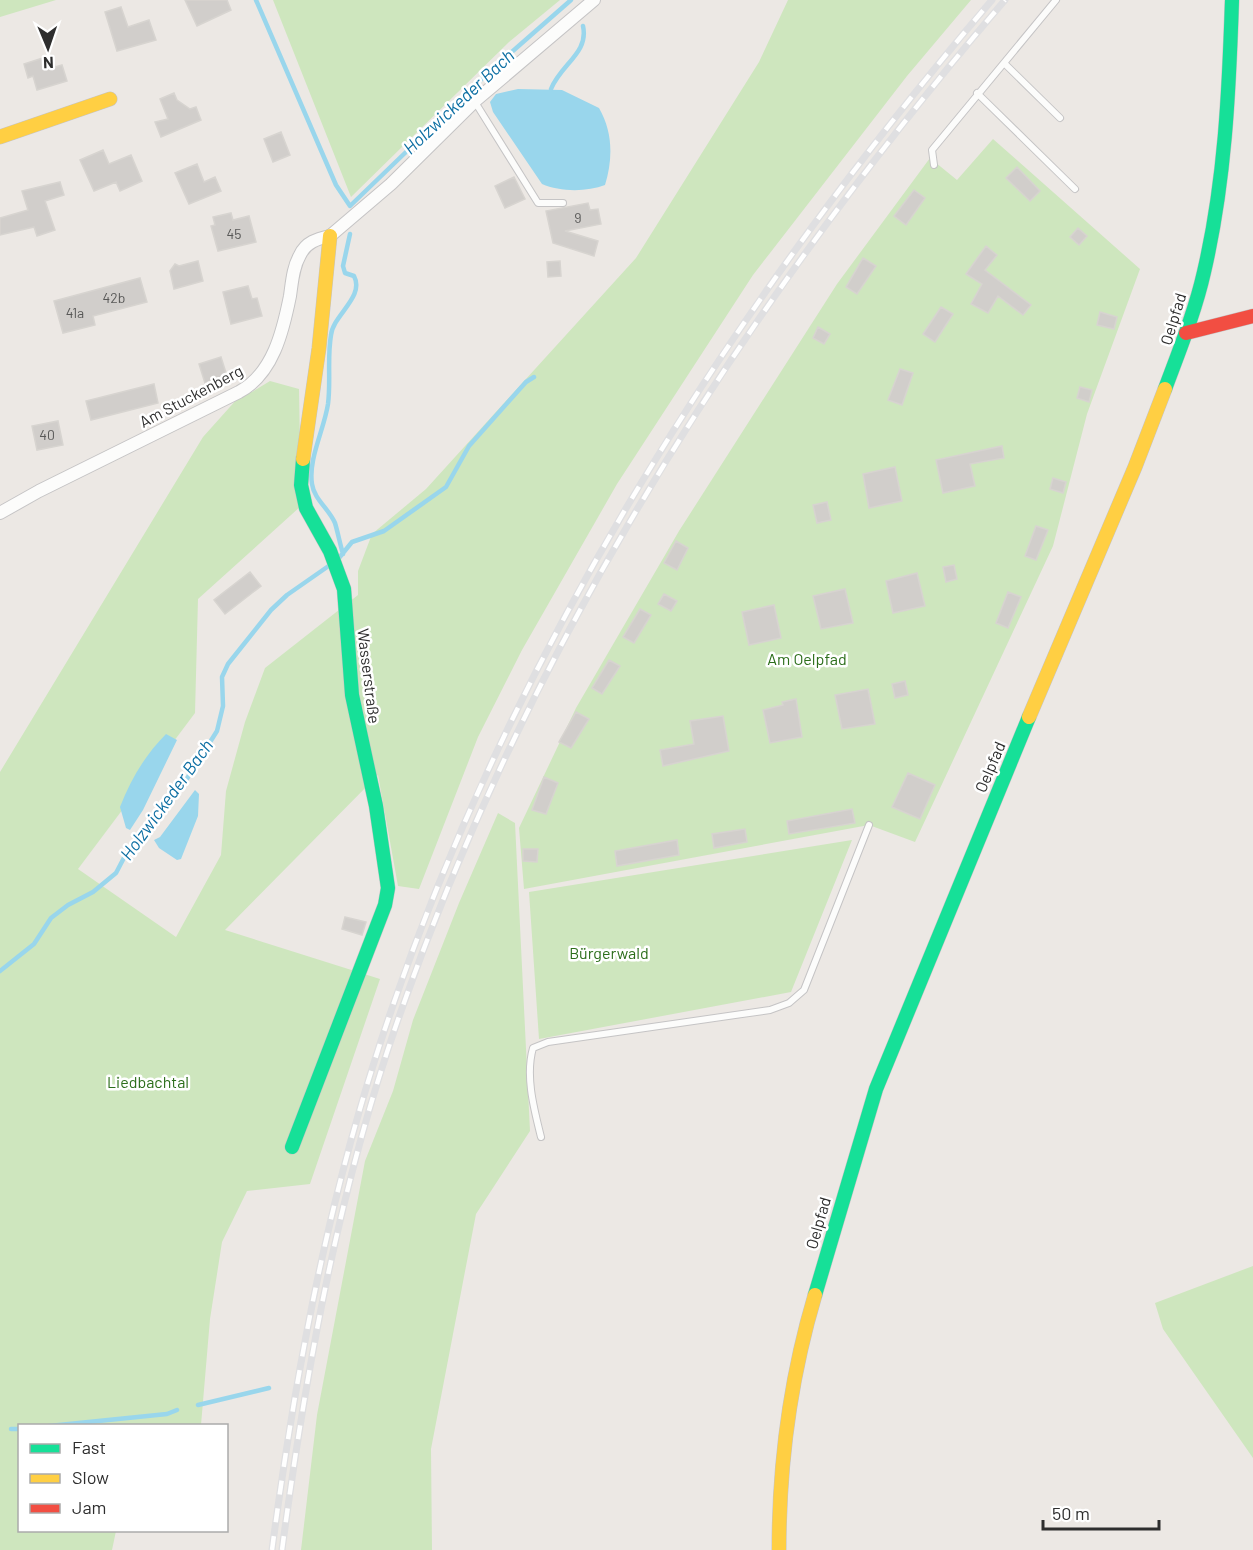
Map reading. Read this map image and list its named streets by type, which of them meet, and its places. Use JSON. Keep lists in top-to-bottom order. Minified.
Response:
{"streets":{"street":["Oelpfad","Am Stuckenberg","Wasserstraße"]},"crossings":[["Am Stuckenberg","Wasserstraße"]],"water":["Holzwickeder Bach"],"parks":["Am Oelpfad","Bürgerwald","Liedbachtal"],"house_numbers":["9","45","42b","41a","40"],"legend":["Fast","Slow","Jam"],"scale_bar":"50 m","north":"bottom"}
